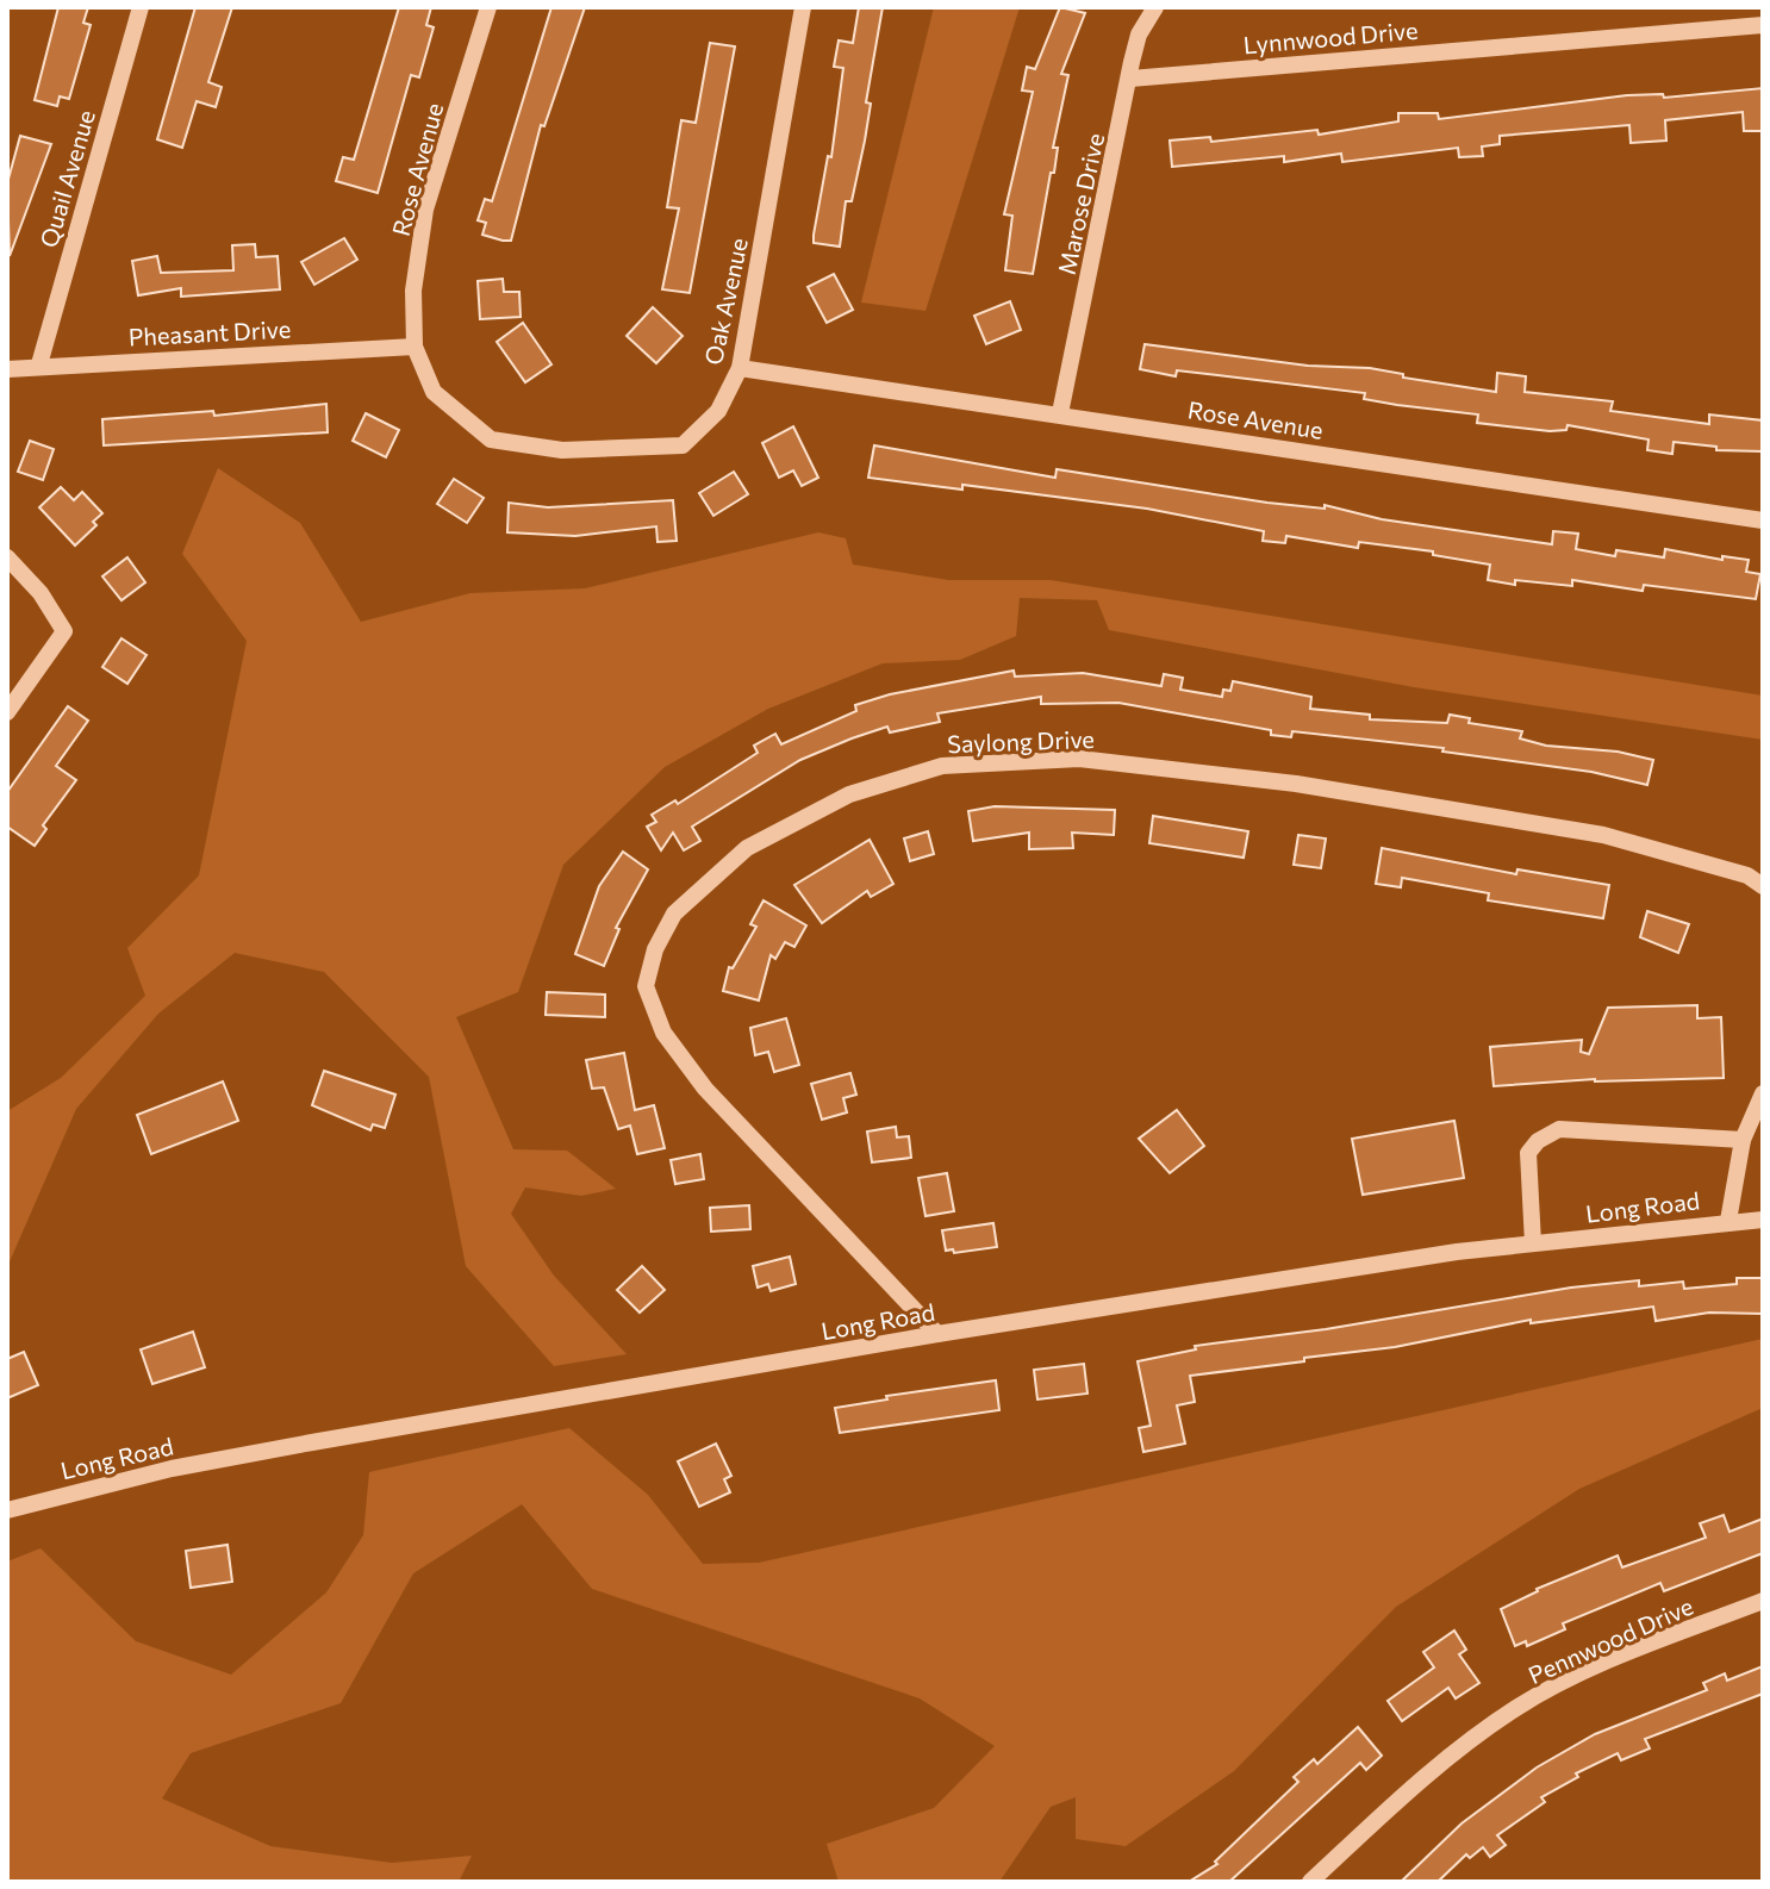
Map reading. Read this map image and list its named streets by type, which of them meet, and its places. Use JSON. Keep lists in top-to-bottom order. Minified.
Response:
{"streets":{"street":["Lynnwood Drive","Rose Avenue","Quail Avenue","Marose Drive","Oak Avenue","Pheasant Drive","Saylong Drive","Long Road","Pennwood Drive"]},"crossings":[["Lynnwood Drive","Marose Drive"],["Rose Avenue","Marose Drive"],["Rose Avenue","Oak Avenue"],["Rose Avenue","Pheasant Drive"],["Quail Avenue","Pheasant Drive"],["Oak Avenue","Pheasant Drive"],["Saylong Drive","Long Road"]]}
